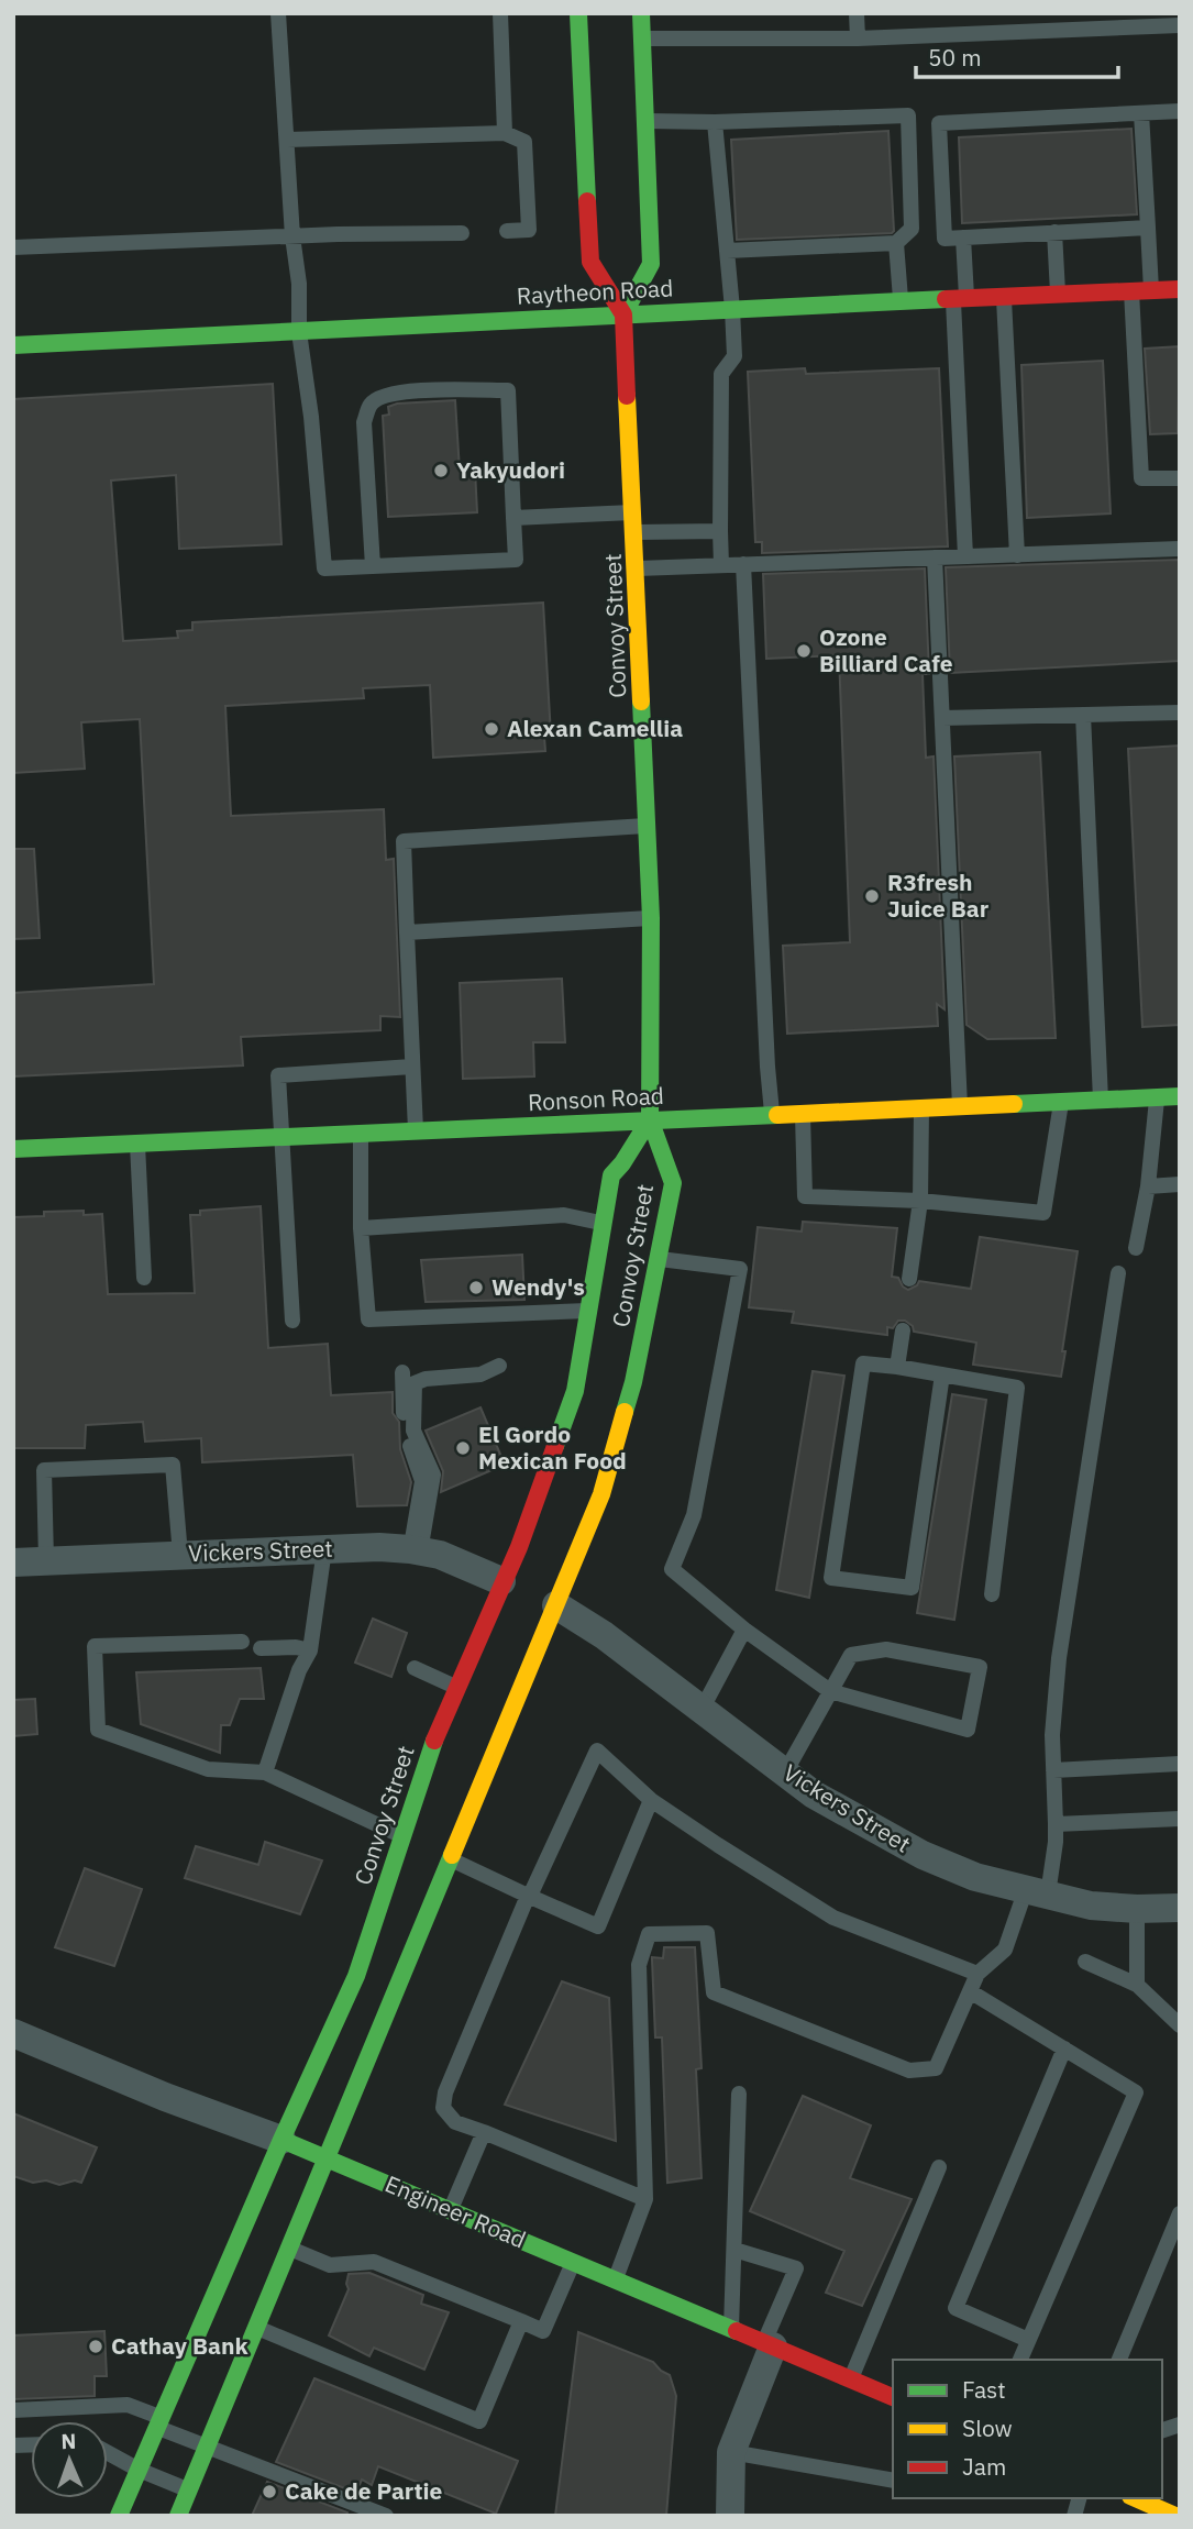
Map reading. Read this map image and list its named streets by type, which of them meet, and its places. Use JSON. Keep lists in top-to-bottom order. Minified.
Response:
{"streets":{"main road":["Raytheon Road","Convoy Street","Ronson Road","Engineer Road"],"street":["Vickers Street"]},"crossings":[["Raytheon Road","Convoy Street"],["Convoy Street","Ronson Road"],["Convoy Street","Vickers Street"],["Convoy Street","Engineer Road"]],"places":["Yakyudori","Ozone Billiard Cafe","Alexan Camellia","R3fresh Juice Bar","Wendy's","El Gordo Mexican Food","Cathay Bank","Cake de Partie"],"legend":["Fast","Slow","Jam"],"scale_bar":"50 m","north":"top"}
